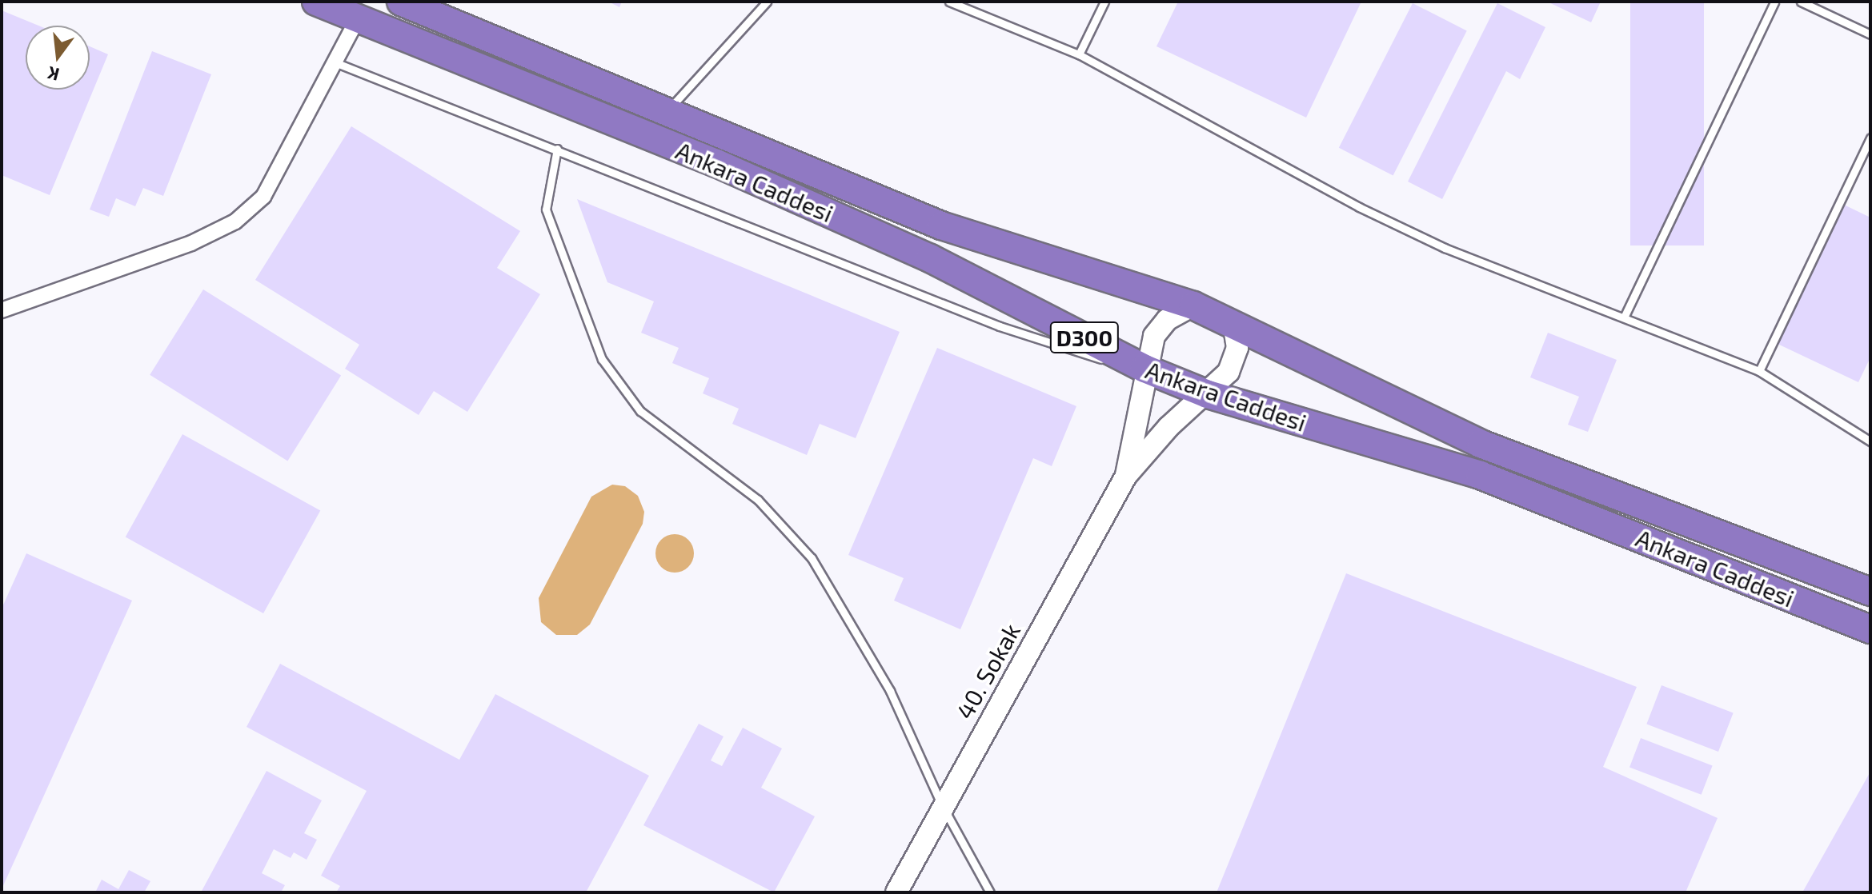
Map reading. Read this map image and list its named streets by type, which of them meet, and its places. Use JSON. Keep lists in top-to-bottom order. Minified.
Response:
{"streets":{"highway":["Ankara Caddesi","D300"],"street":["40. Sokak"]},"north":"bottom"}
